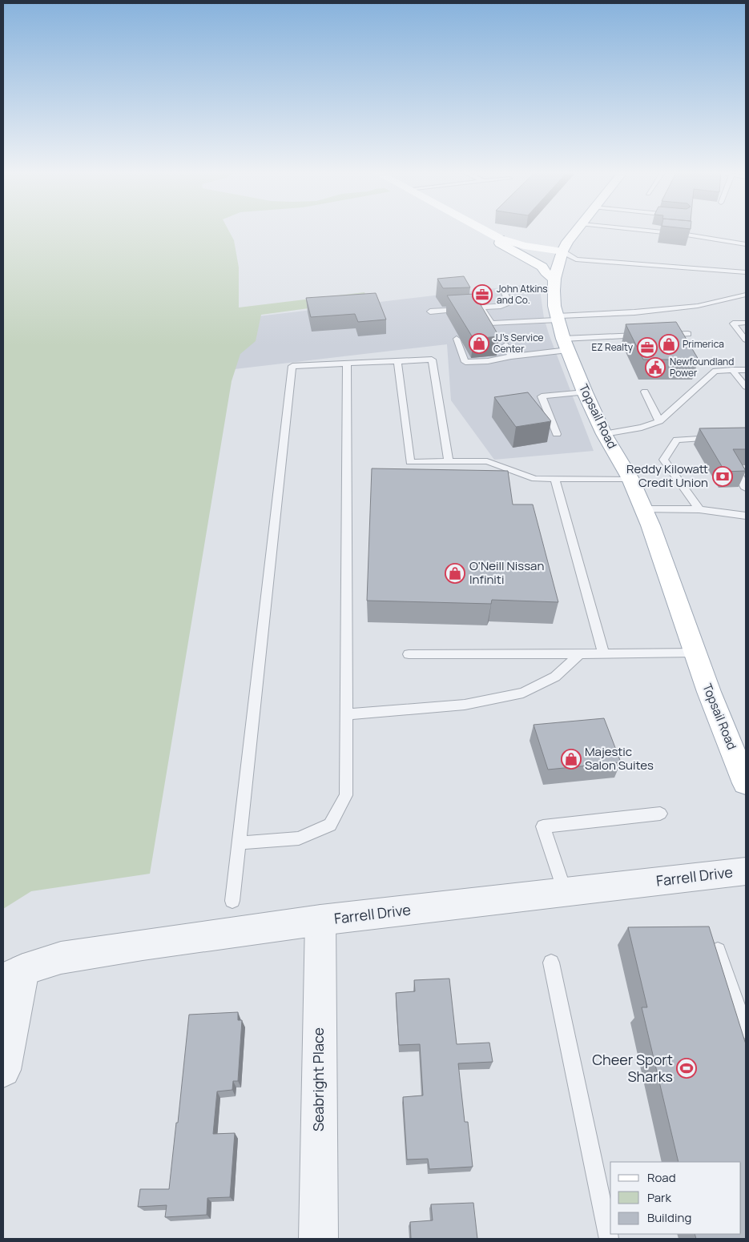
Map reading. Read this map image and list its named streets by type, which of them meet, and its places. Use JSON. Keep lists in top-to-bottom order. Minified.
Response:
{"streets":{"main road":["Topsail Road"],"street":["Farrell Drive","Seabright Place"]},"crossings":[["Farrell Drive","Seabright Place"]],"places":{"office":["John Atkins and Co.","EZ Realty"],"shop":["JJ's Service Center","Primerica","O'Neill Nissan Infiniti","Majestic Salon Suites"],"public building":["Newfoundland Power"],"bank":["Reddy Kilowatt Credit Union"],"sports":["Cheer Sport Sharks"]},"legend":["Road","Park","Building"]}
